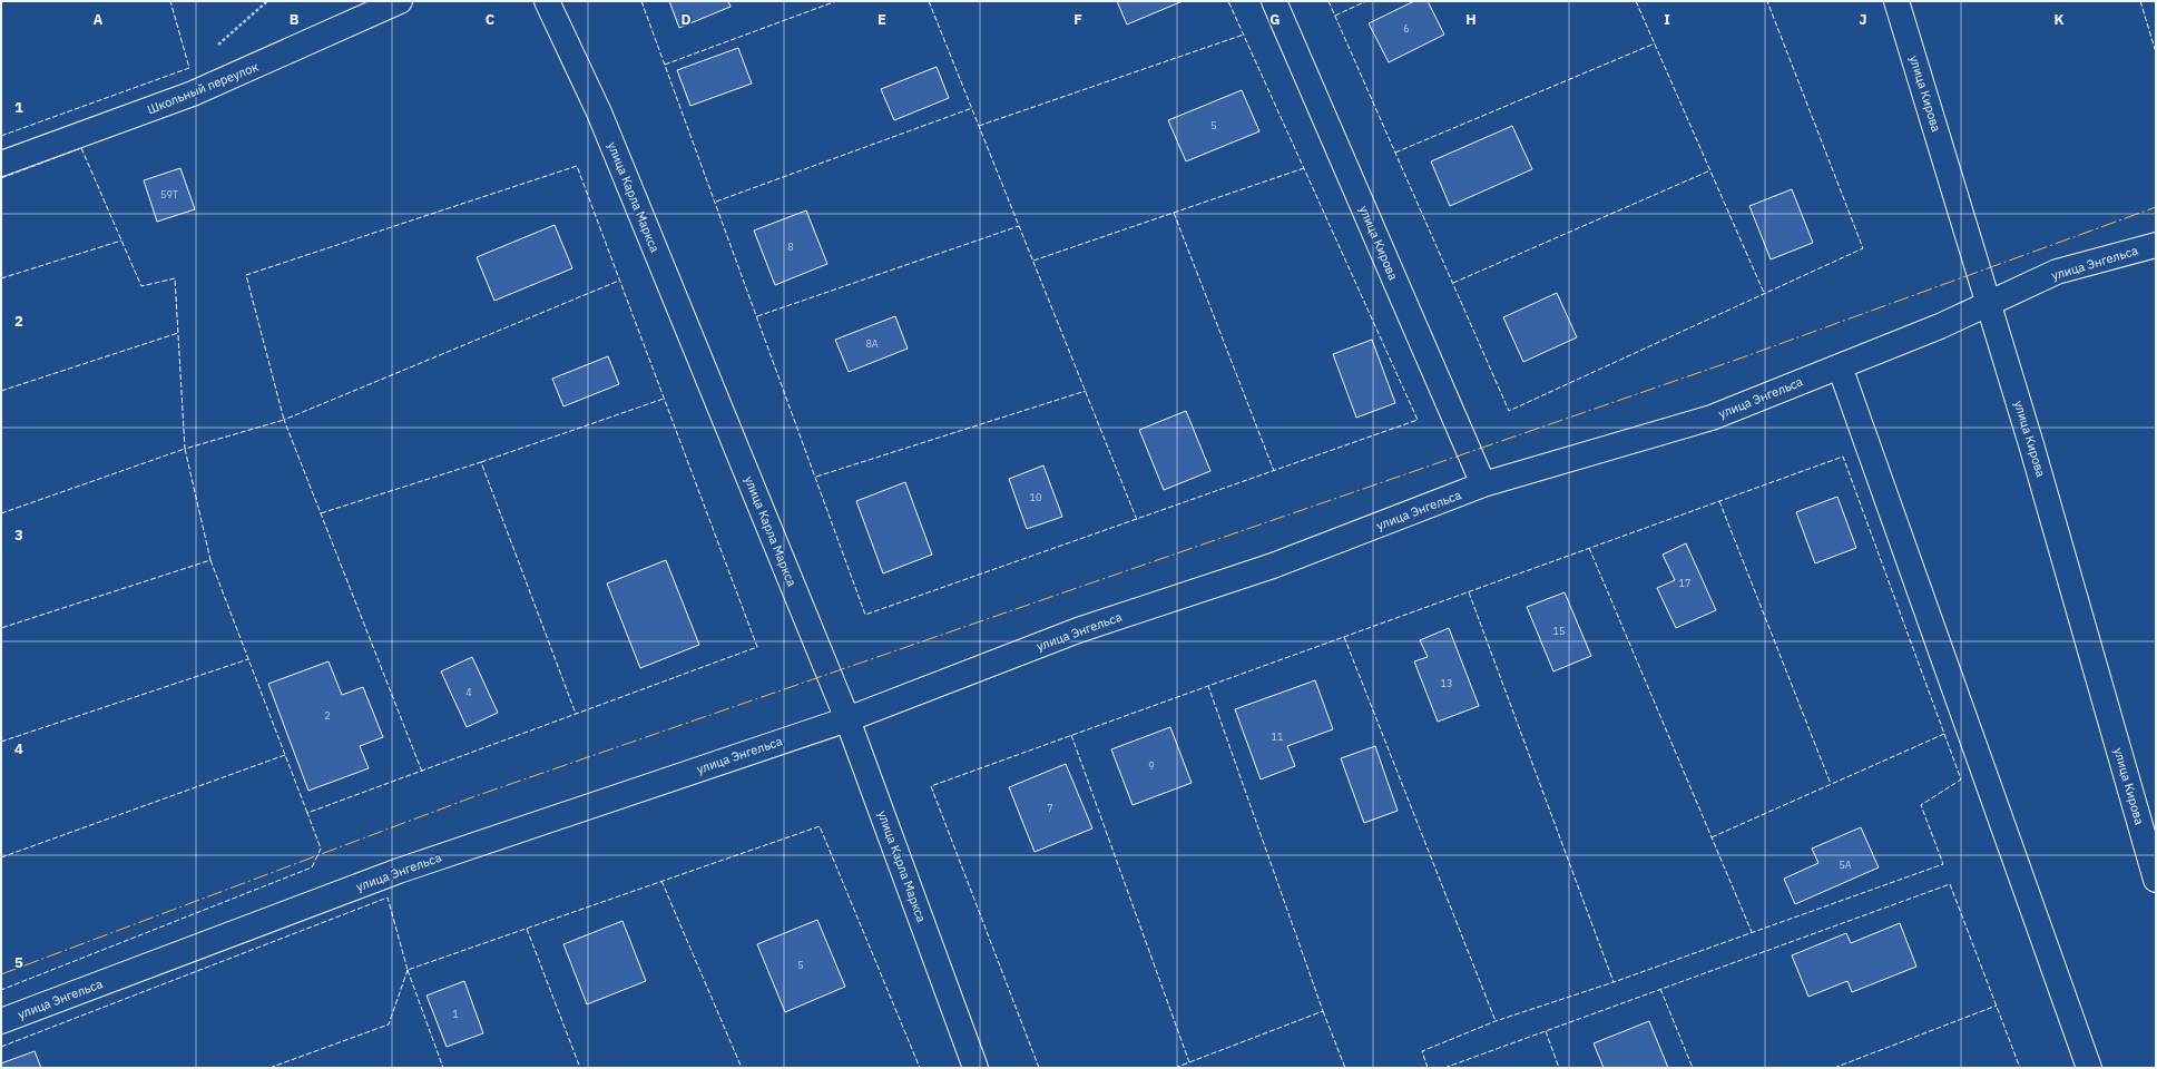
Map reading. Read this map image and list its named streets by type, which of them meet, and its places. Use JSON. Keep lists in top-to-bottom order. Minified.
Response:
{"streets":{"street":["Школьный переулок","улица Кирова","улица Карла Маркса","улица Энгельса"]},"crossings":[["улица Кирова","улица Энгельса"],["улица Карла Маркса","улица Энгельса"]],"house_numbers":["6","5","59Т","8","8А","10","17","15","13","4","2","11","9","7","5А","5","1"],"grid":{"columns":["A","B","C","D","E","F","G","H","I","J","K"],"rows":["1","2","3","4","5"]}}
